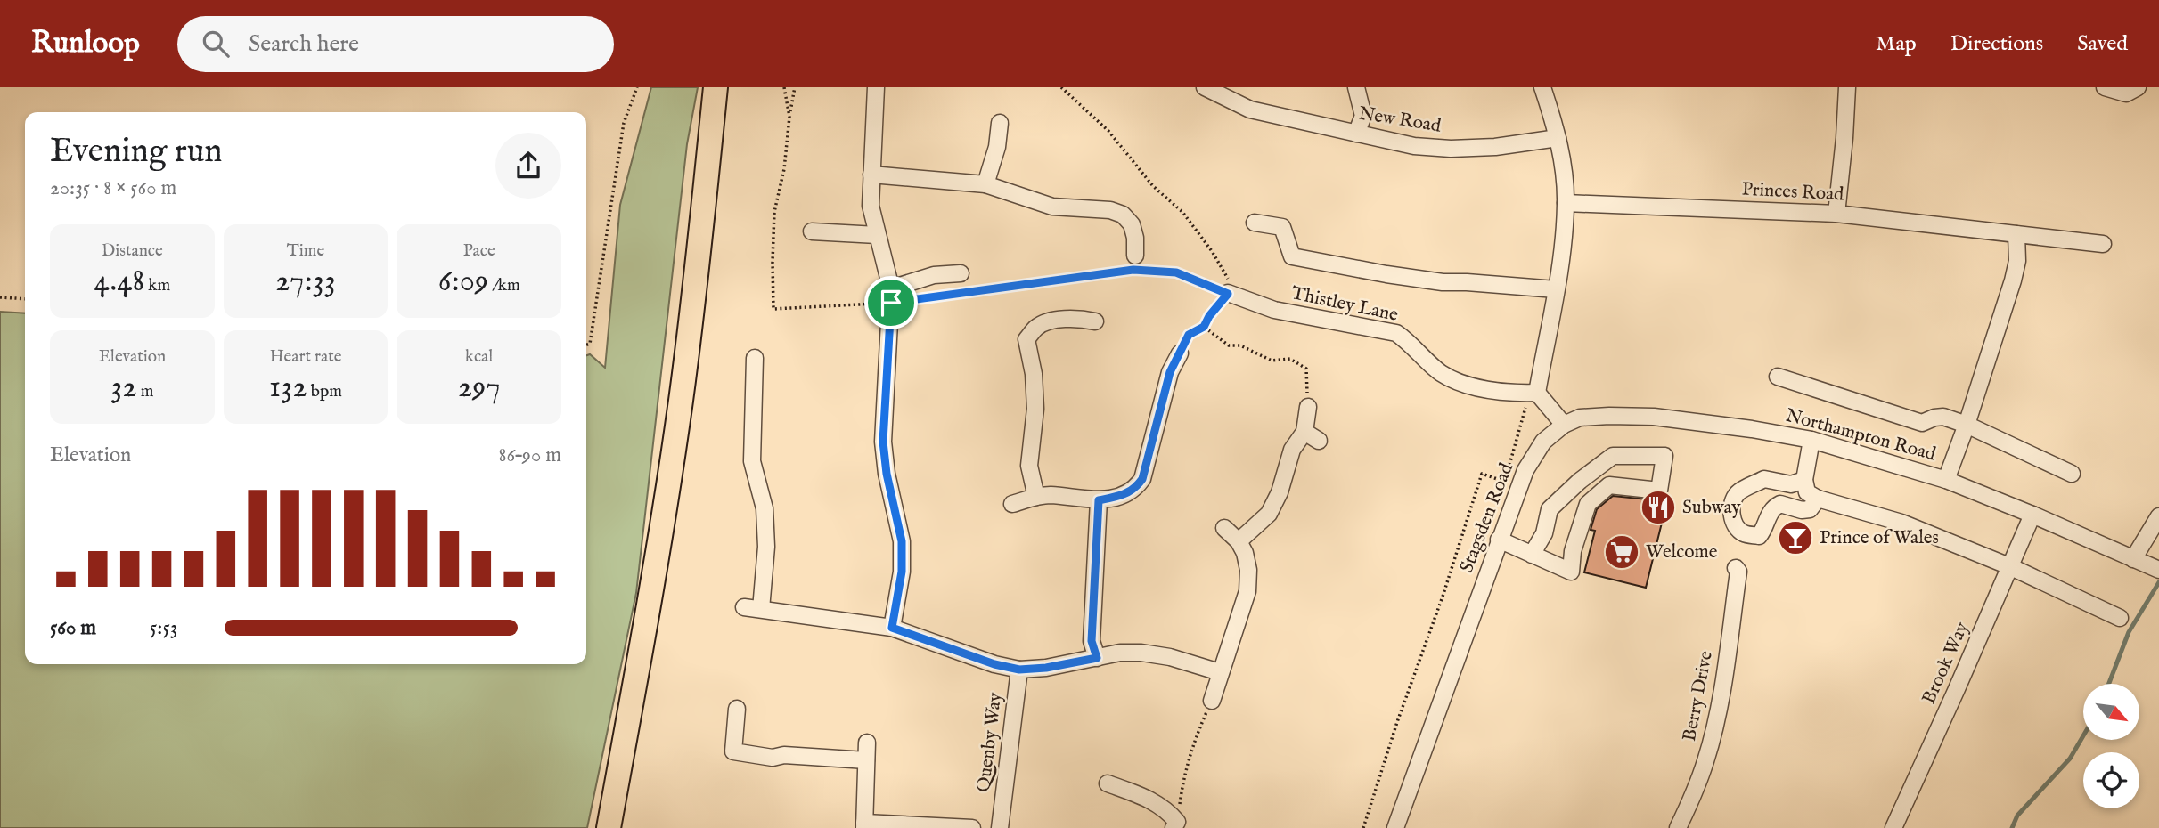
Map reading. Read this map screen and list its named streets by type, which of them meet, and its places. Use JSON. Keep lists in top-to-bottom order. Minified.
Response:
{"streets":{"street":["New Road","Princes Road","Thistley Lane","Northampton Road","Stagsden Road","Brook Way","Berry Drive","Quenby Way"]},"crossings":[["Northampton Road","Stagsden Road"],["Northampton Road","Brook Way"]],"places":{"restaurant":["Subway"],"bar":["Prince of Wales"],"supermarket":["Welcome"]},"north":"bottom right","page":{"header":"Runloop","search":"Search here","nav":["Map","Directions","Saved"],"heading":["Evening run","20:35 · 8 × 560 m"],"stats":[["Distance","4.48 km"],["Time","27:33"],["Pace","6:09 /km"],["Elevation","32 m"],["Heart rate","132 bpm"],["kcal","297"]],"chart":["Elevation","86–90 m"],"list":[{"name":"560 m","note":"5:53"}]}}
